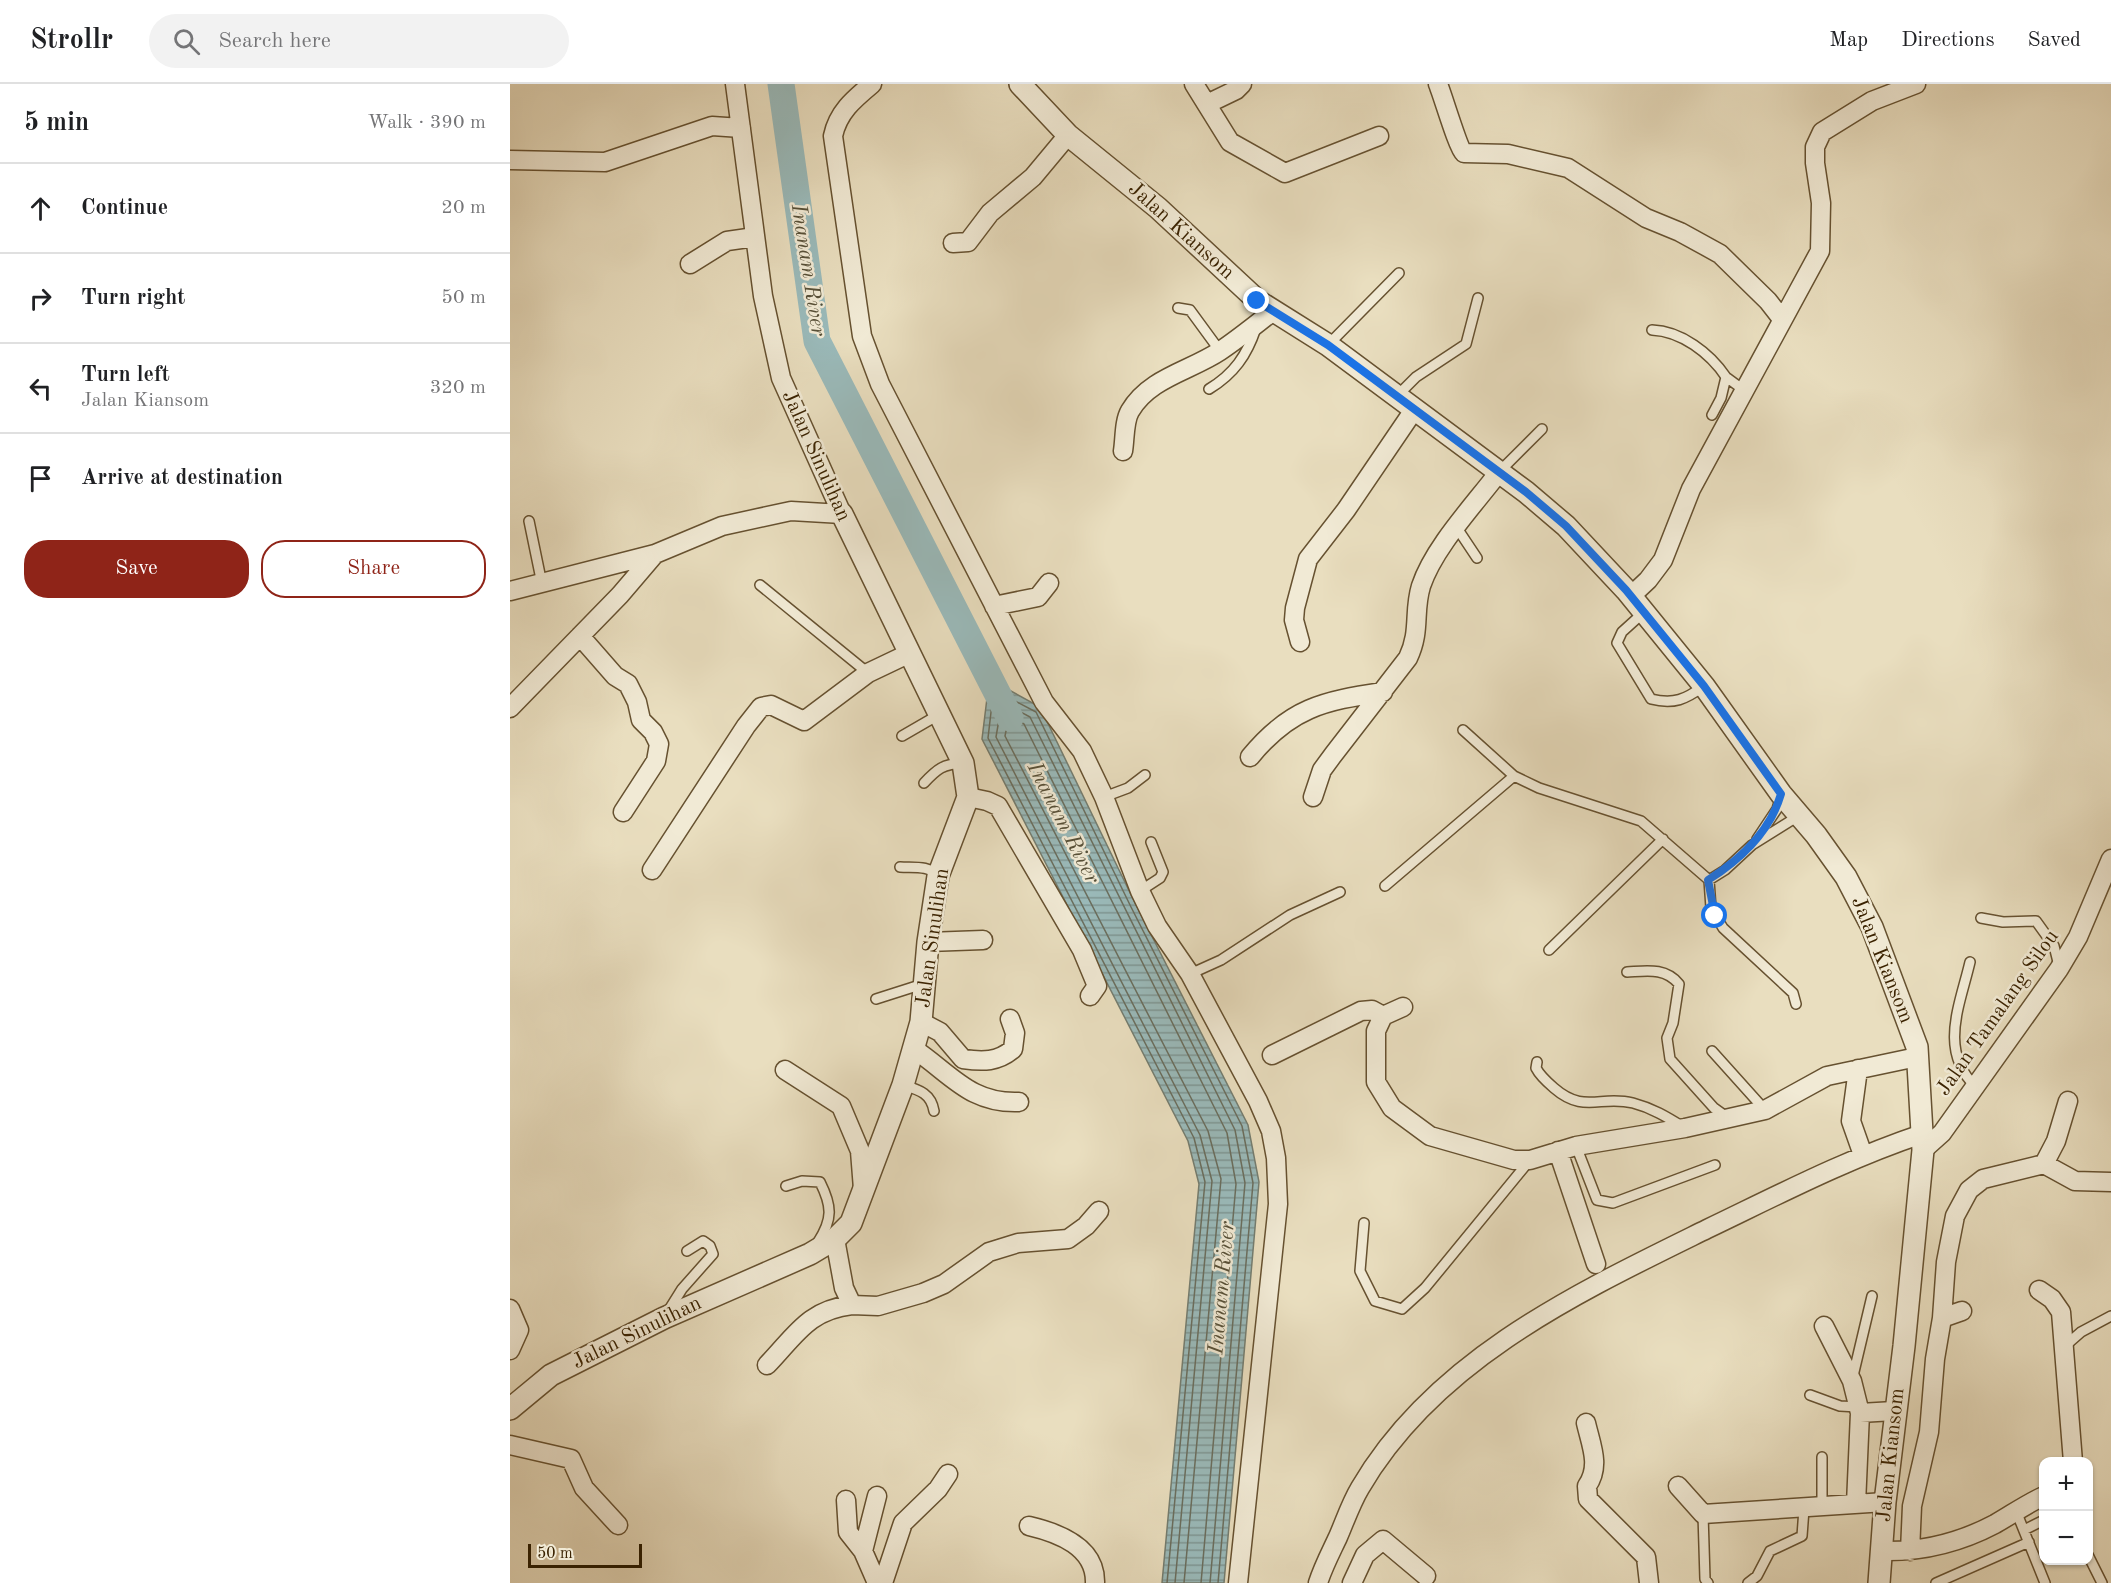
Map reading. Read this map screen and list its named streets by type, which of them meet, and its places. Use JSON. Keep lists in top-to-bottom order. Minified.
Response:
{"streets":{"street":["Jalan Kiansom","Jalan Sinulihan","Jalan Tamalang Silou"]},"crossings":[["Jalan Kiansom","Jalan Tamalang Silou"]],"water":["Inanam River"],"scale_bar":"50 m","page":{"header":"Strollr","search":"Search here","nav":["Map","Directions","Saved"],"heading":["5 min","Walk · 390 m"],"list":[["Continue","20 m"],["Turn right","50 m"],["Turn left","Jalan Kiansom","320 m"],"Arrive at destination"],"buttons":["Save","Share"],"map_buttons":["+","−"],"scale":"50 m"}}
